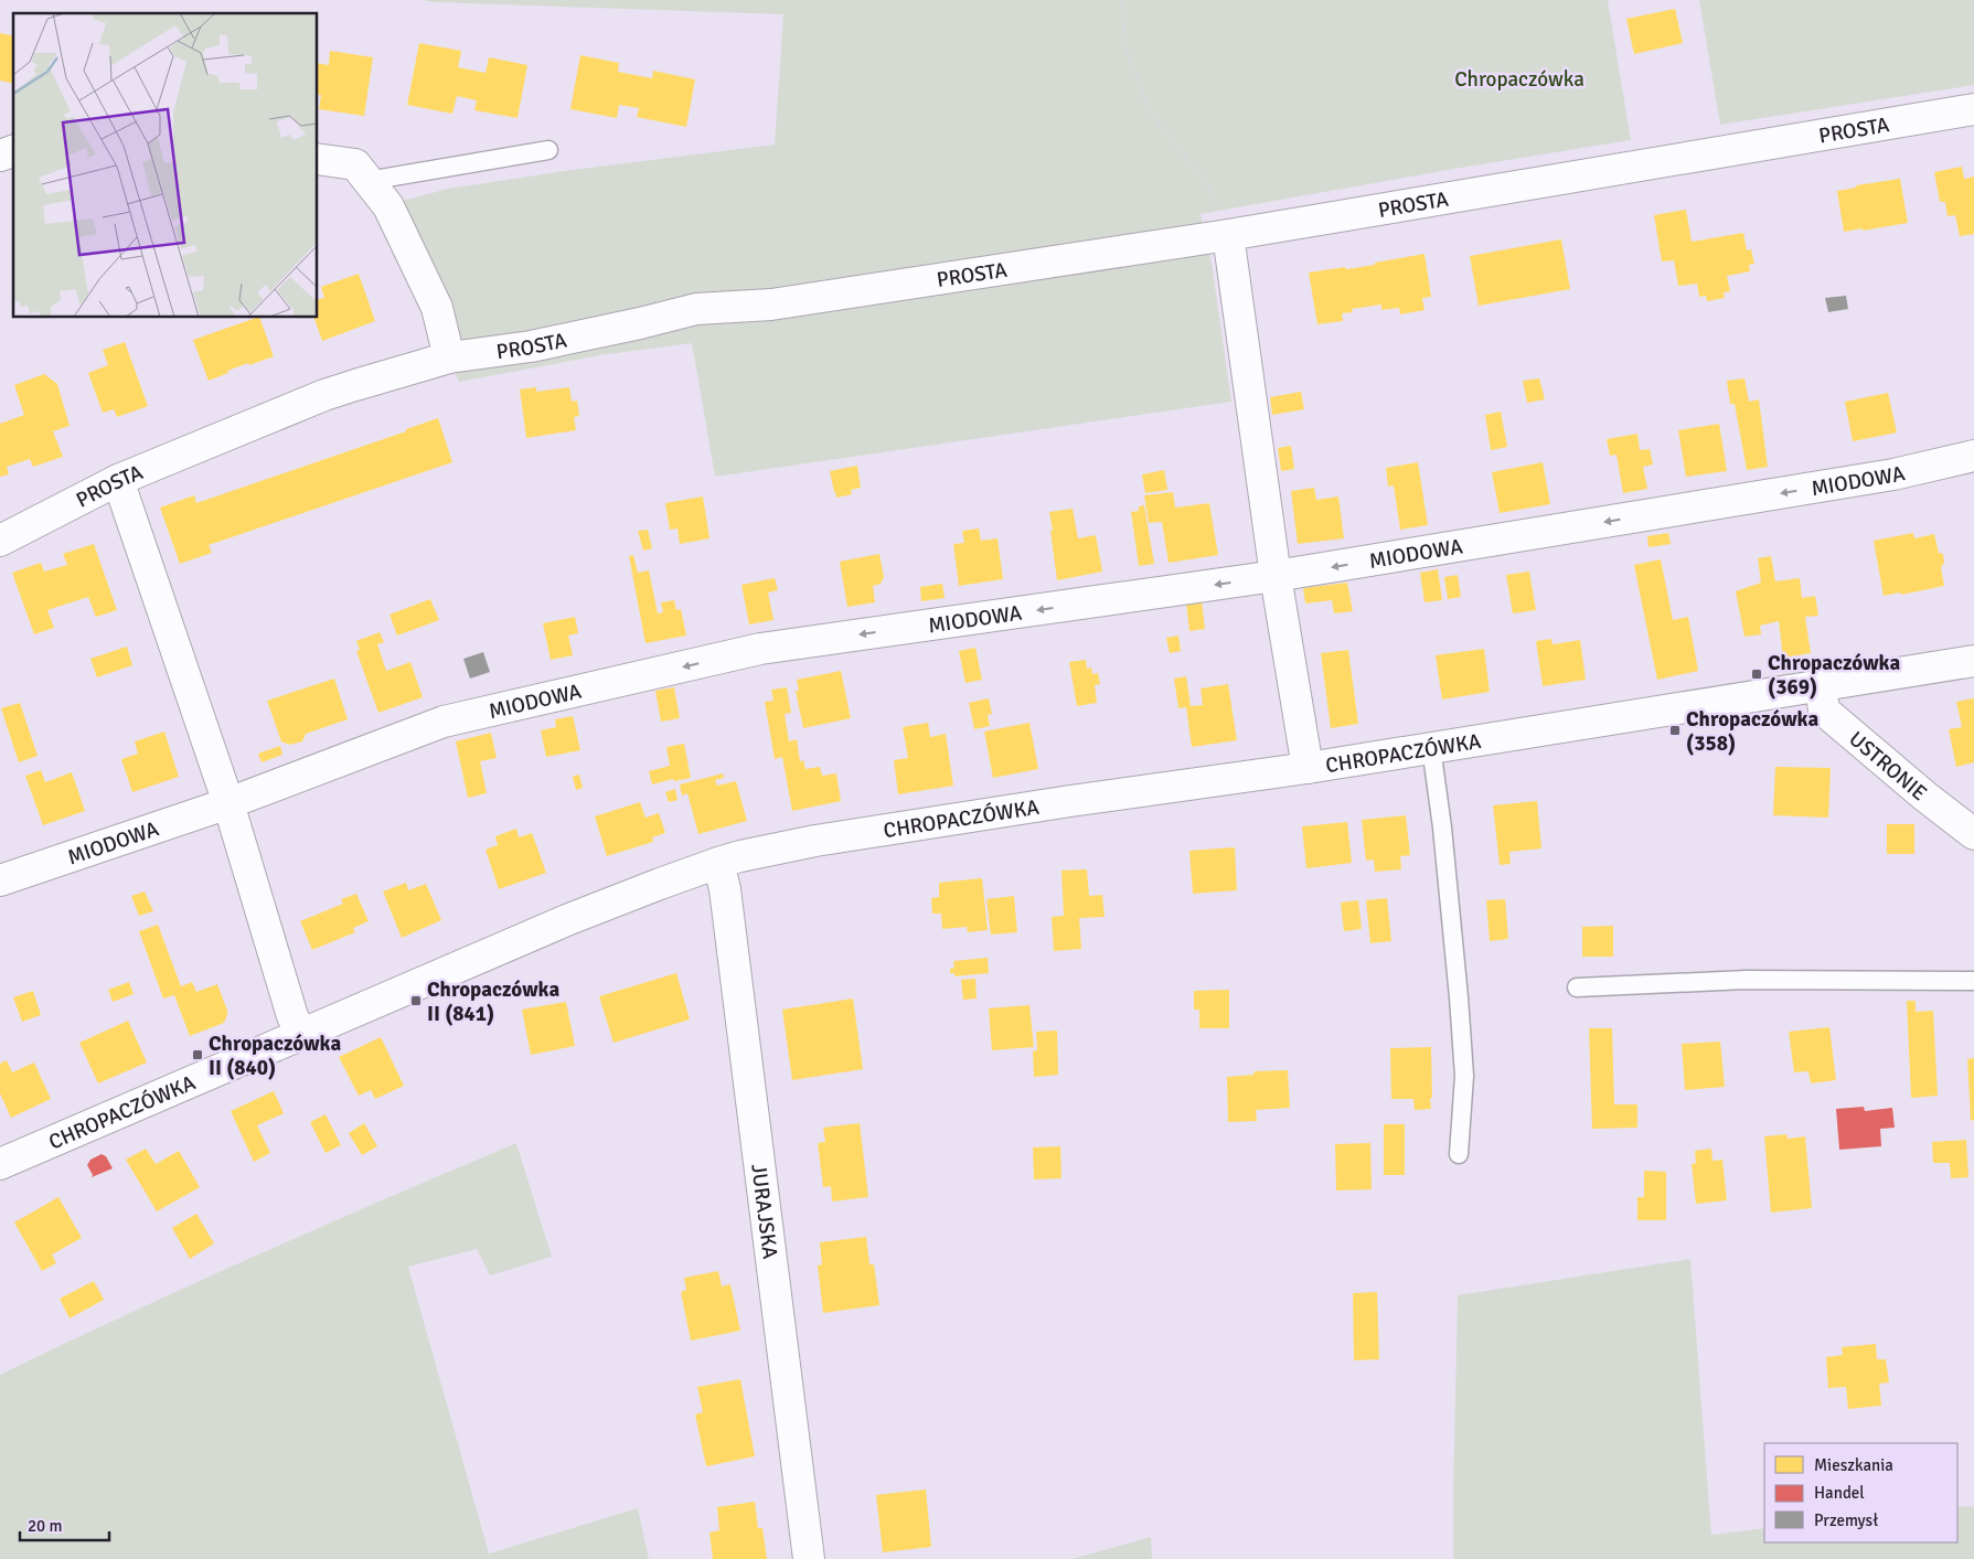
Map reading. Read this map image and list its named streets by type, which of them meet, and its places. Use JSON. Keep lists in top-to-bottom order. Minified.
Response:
{"streets":{"street":["PROSTA","MIODOWA","CHROPACZÓWKA","USTRONIE","JURAJSKA"]},"crossings":[["CHROPACZÓWKA","USTRONIE"],["CHROPACZÓWKA","JURAJSKA"]],"one_way":["MIODOWA"],"parks":["Chropaczówka"],"places":{"transit":["Chropaczówka (369)","Chropaczówka (358)","Chropaczówka II (841)","Chropaczówka II (840)"]},"legend":["Mieszkania","Handel","Przemysł"],"scale_bar":"20 m"}
